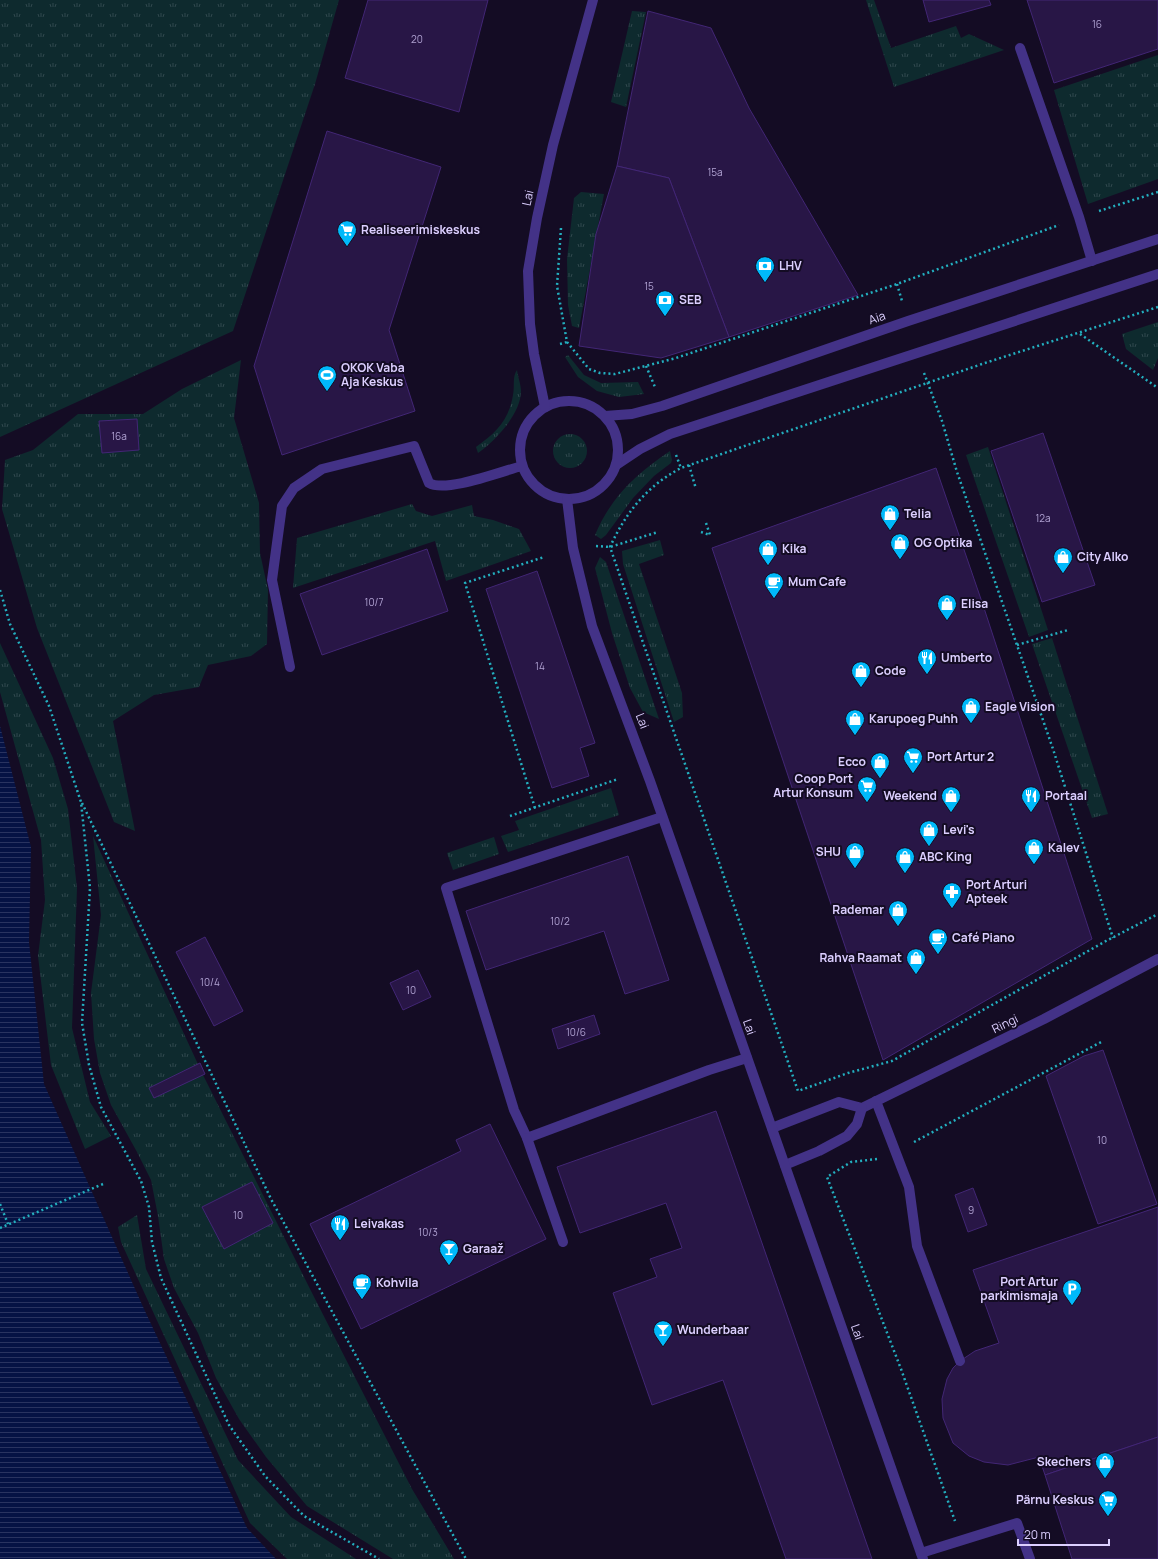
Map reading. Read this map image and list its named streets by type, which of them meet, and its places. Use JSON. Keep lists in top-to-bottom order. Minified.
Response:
{"streets":{"street":["Lai","Aia","Ringi"]},"crossings":[["Lai","Aia"]],"places":{"supermarket":["Realiseerimiskeskus","Port Artur 2","Coop Port Artur Konsum","Pärnu Keskus"],"bank":["LHV","SEB"],"sports":["OKOK Vaba Aja Keskus"],"shop":["Telia","OG Optika","Kika","City Alko","Elisa","Code","Eagle Vision","Karupoeg Puhh","Ecco","Weekend","Levi's","Kalev","SHU","ABC King","Rademar","Rahva Raamat","Skechers"],"cafe":["Mum Cafe","Café Piano","Kohvila"],"restaurant":["Umberto","Portaal","Leivakas"],"pharmacy":["Port Arturi Apteek"],"bar":["Garaaž","Wunderbaar"],"parking":["Port Artur parkimismaja"]},"house_numbers":["16","20","15a","15","16a","12a","10/7","14","10/2","10/4","10","10/6","10","9","10","10/3"],"scale_bar":"20 m"}
